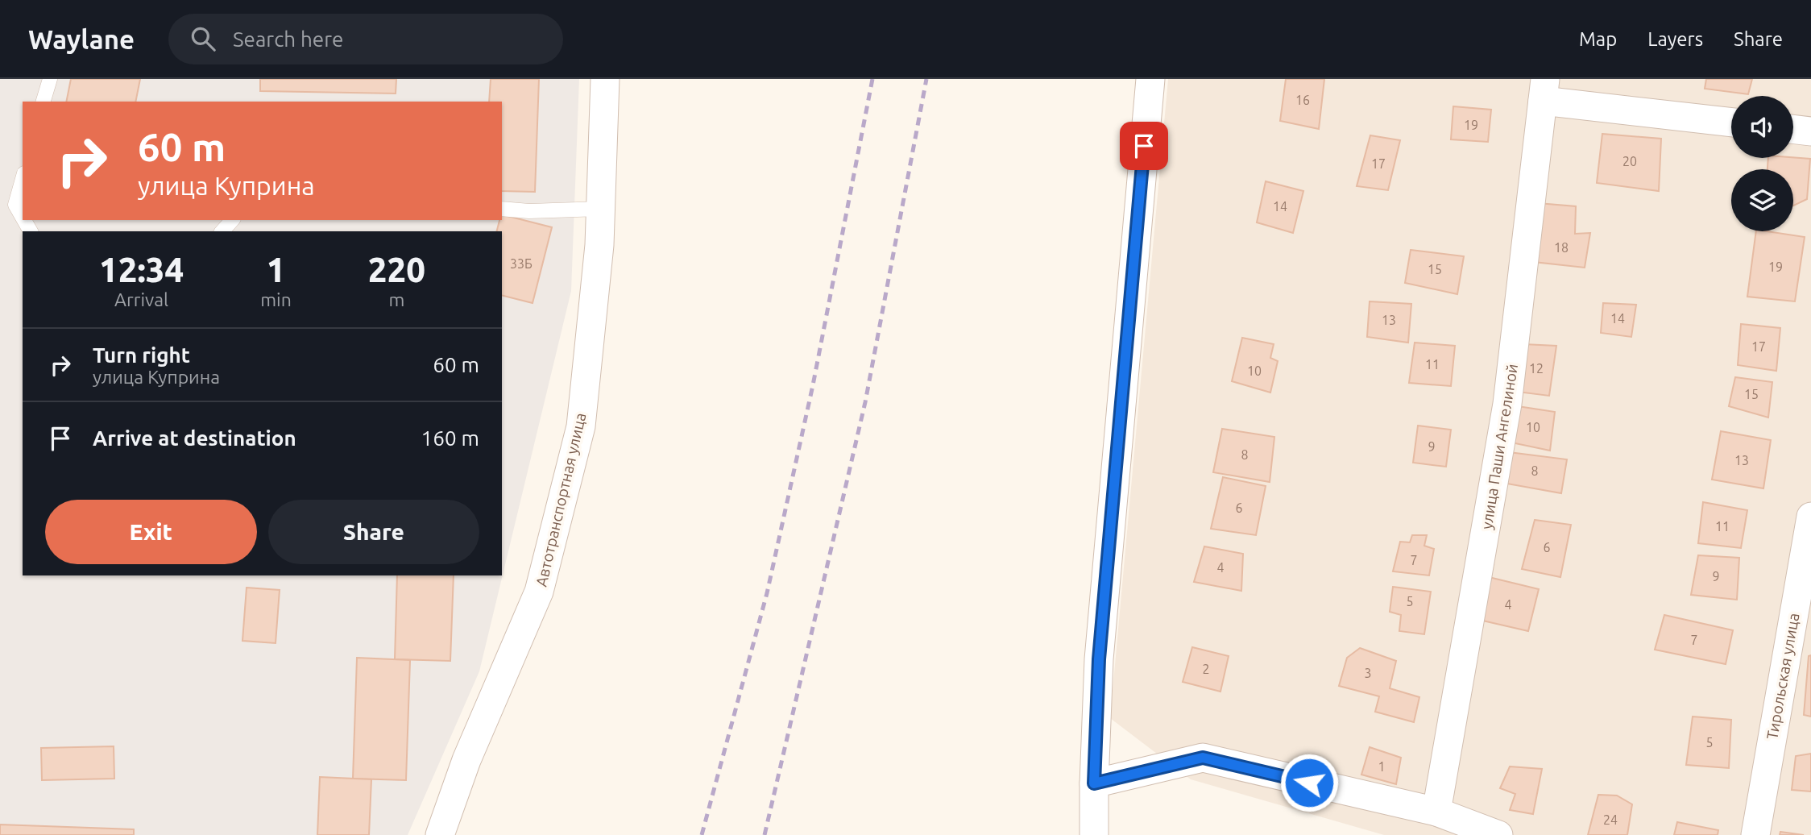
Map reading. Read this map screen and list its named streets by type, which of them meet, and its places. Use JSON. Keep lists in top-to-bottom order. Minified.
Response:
{"streets":{"street":["улица Паши Ангелиной","Автотранспортная улица","Тирольская улица"]},"house_numbers":["16","19","20","17","14","18","33Б","19","15","14","13","17","11","12","10","15","10","9","8","13","8","6","11","6","7","4","9","5","4","7","2","3","5","1","24"],"page":{"header":"Waylane","search":"Search here","nav":["Map","Layers","Share"],"turn":["60 m","улица Куприна"],"eta":["12:34","Arrival","1","min","220","m"],"list":[{"name":"Turn right","note":"улица Куприна","value":"60 m"},{"name":"Arrive at destination","value":"160 m"}],"buttons":["Exit","Share"]}}
